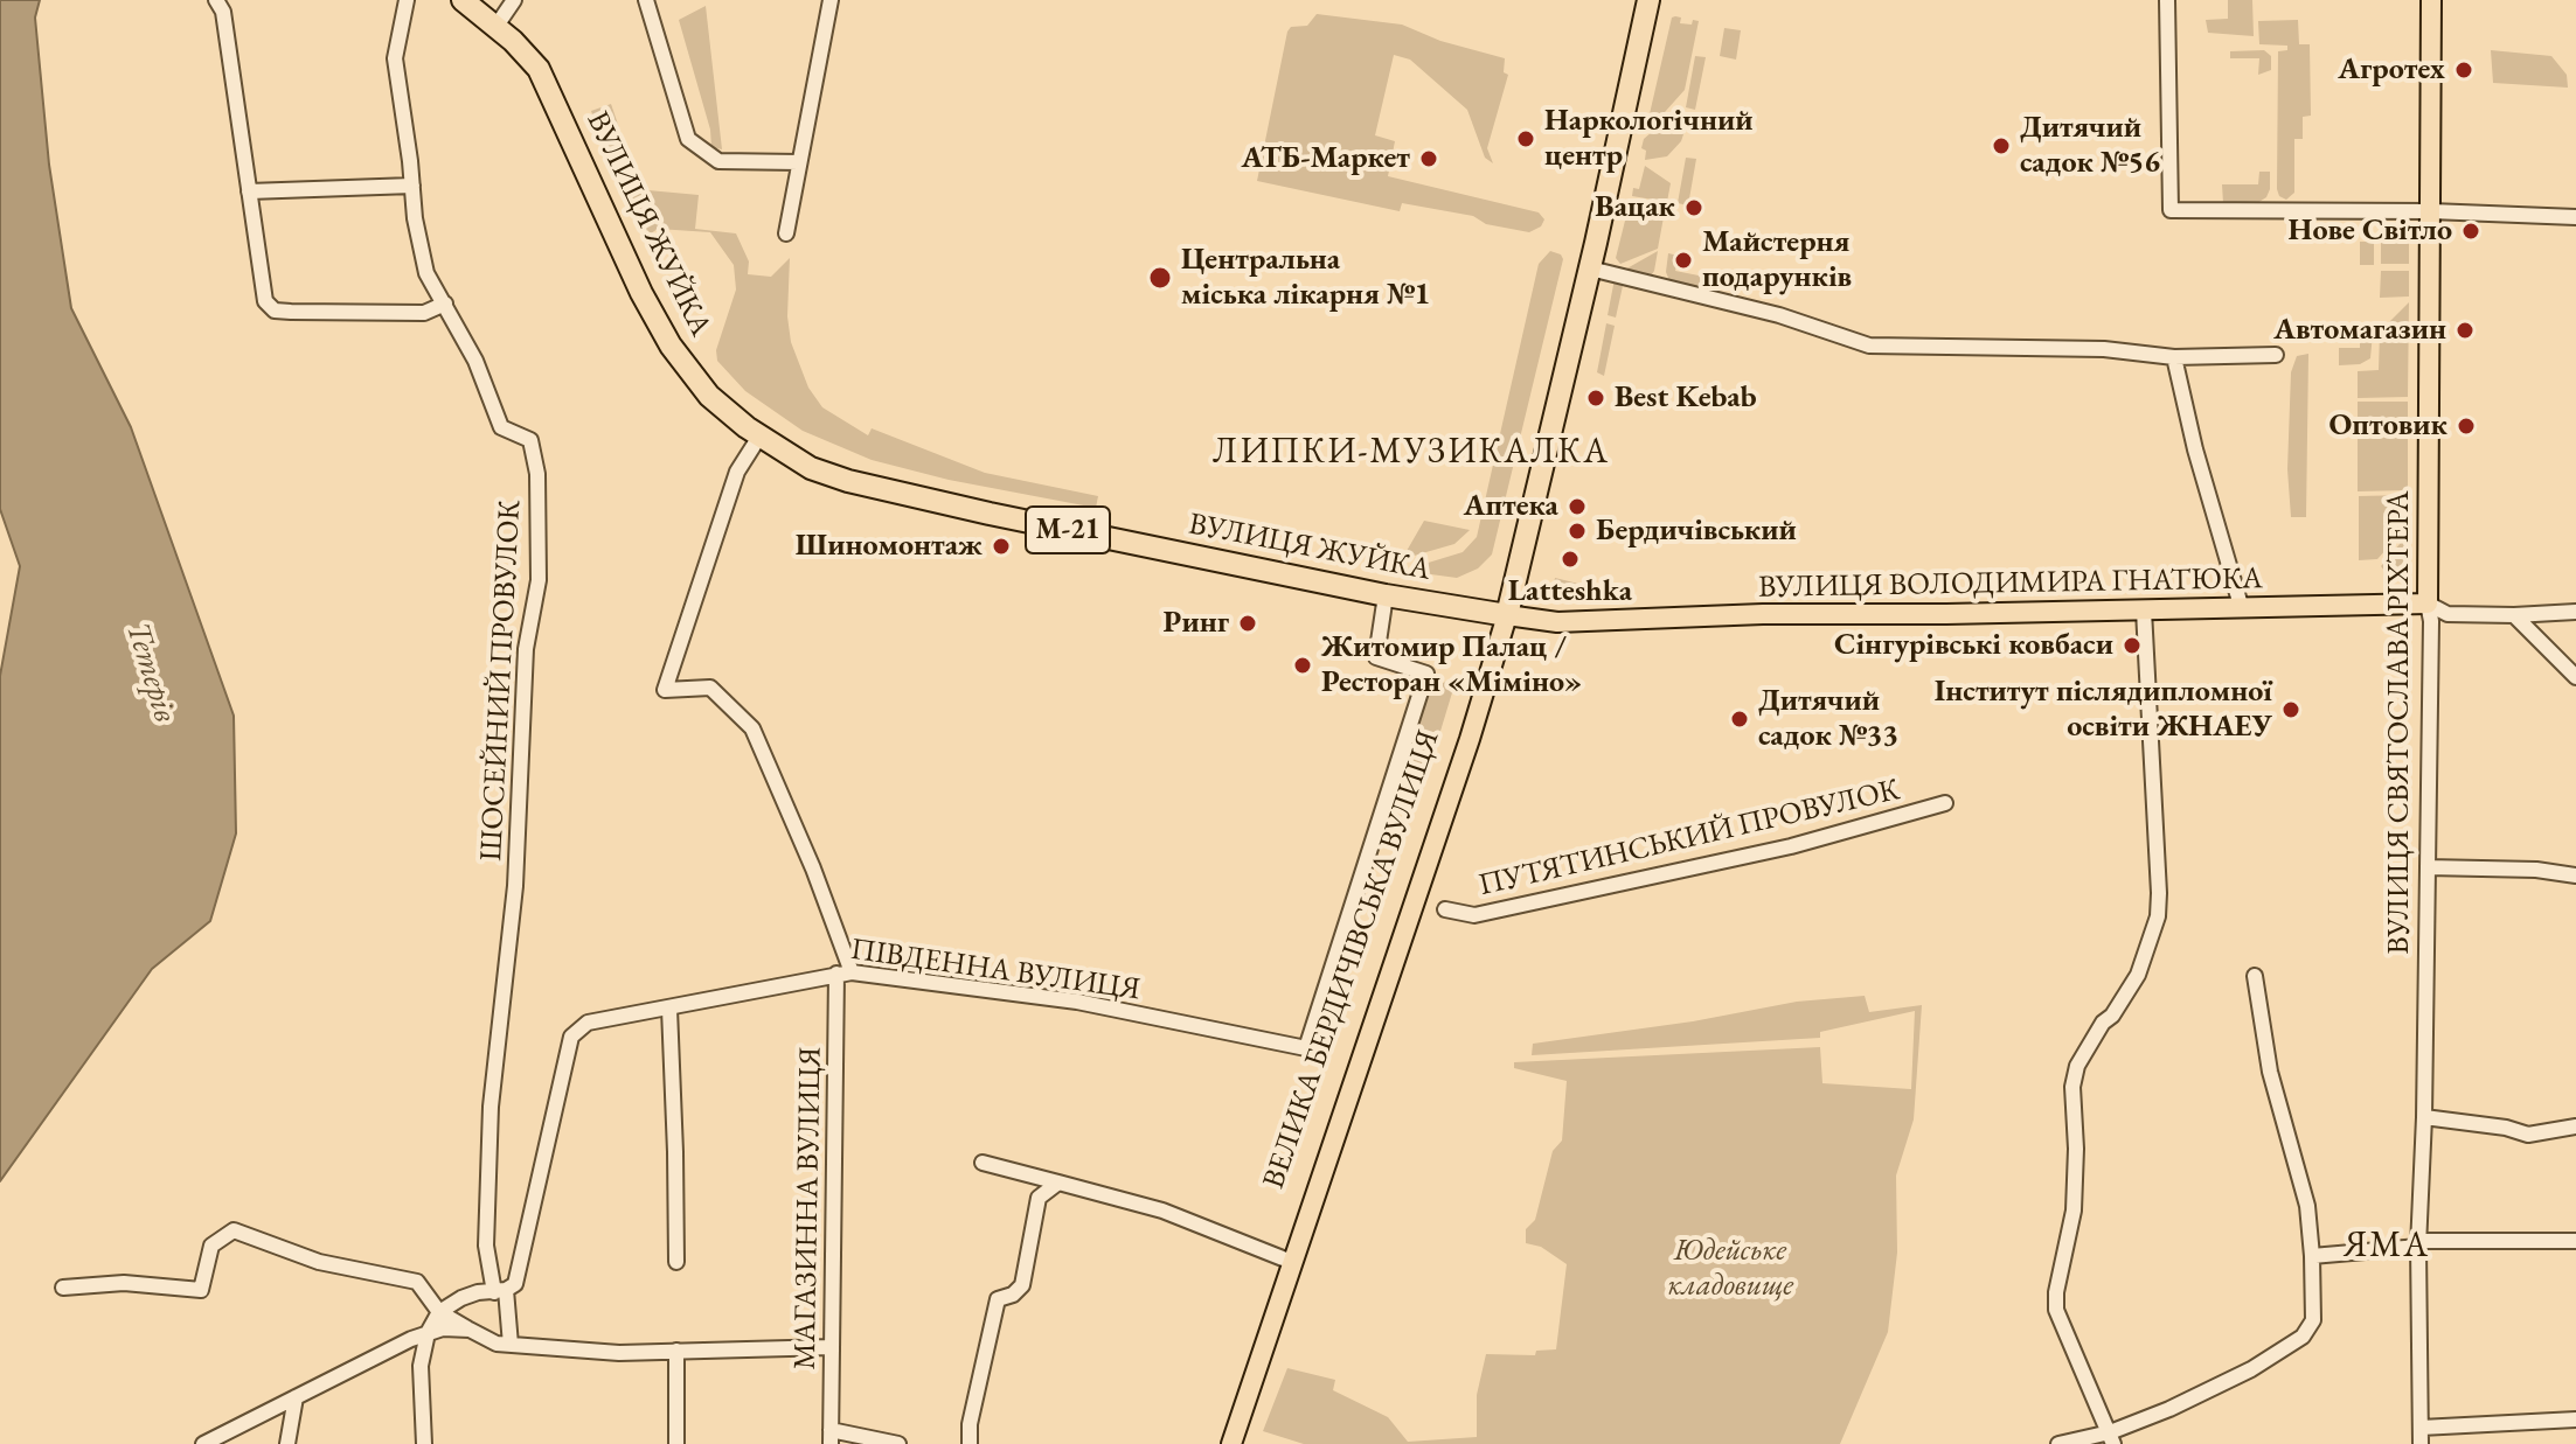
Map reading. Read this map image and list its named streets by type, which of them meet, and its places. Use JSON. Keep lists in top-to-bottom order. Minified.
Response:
{"streets":{"highway":["ВУЛИЦЯ ЖУЙКА","М-21","ВЕЛИКА БЕРДИЧІВСЬКА ВУЛИЦЯ"],"main road":["ВУЛИЦЯ ВОЛОДИМИРА ГНАТЮКА","ВУЛИЦЯ СВЯТОСЛАВА РІХТЕРА"],"street":["ШОСЕЙНИЙ ПРОВУЛОК","ПУТЯТИНСЬКИЙ ПРОВУЛОК","ПІВДЕННА ВУЛИЦЯ","МАГАЗИННА ВУЛИЦЯ"]},"crossings":[["ВУЛИЦЯ ЖУЙКА","ВУЛИЦЯ ВОЛОДИМИРА ГНАТЮКА"],["ВУЛИЦЯ ЖУЙКА","ВЕЛИКА БЕРДИЧІВСЬКА ВУЛИЦЯ"],["ВУЛИЦЯ ЖУЙКА","ПІВДЕННА ВУЛИЦЯ"],["ВУЛИЦЯ ВОЛОДИМИРА ГНАТЮКА","ВУЛИЦЯ СВЯТОСЛАВА РІХТЕРА"],["ВУЛИЦЯ ВОЛОДИМИРА ГНАТЮКА","ВЕЛИКА БЕРДИЧІВСЬКА ВУЛИЦЯ"],["ШОСЕЙНИЙ ПРОВУЛОК","ПІВДЕННА ВУЛИЦЯ"],["ПІВДЕННА ВУЛИЦЯ","МАГАЗИННА ВУЛИЦЯ"]],"districts":["ЛИПКИ-МУЗИКАЛКА","ЯМА"],"water":["Тетерів"],"parks":["Юдейське кладовище"],"places":["Агротех","Наркологічний центр","Дитячий садок №56","АТБ-Маркет","Вацак","Нове Світло","Майстерня подарунків","Центральна міська лікарня №1","Автомагазин","Best Kebab","Оптовик","Аптека","Бердичівський","Шиномонтаж","Latteshka","Ринг","Сінгурівські ковбаси","Житомир Палац / Ресторан «Міміно»","Інститут післядипломної освіти ЖНАЕУ","Дитячий садок №33"]}
